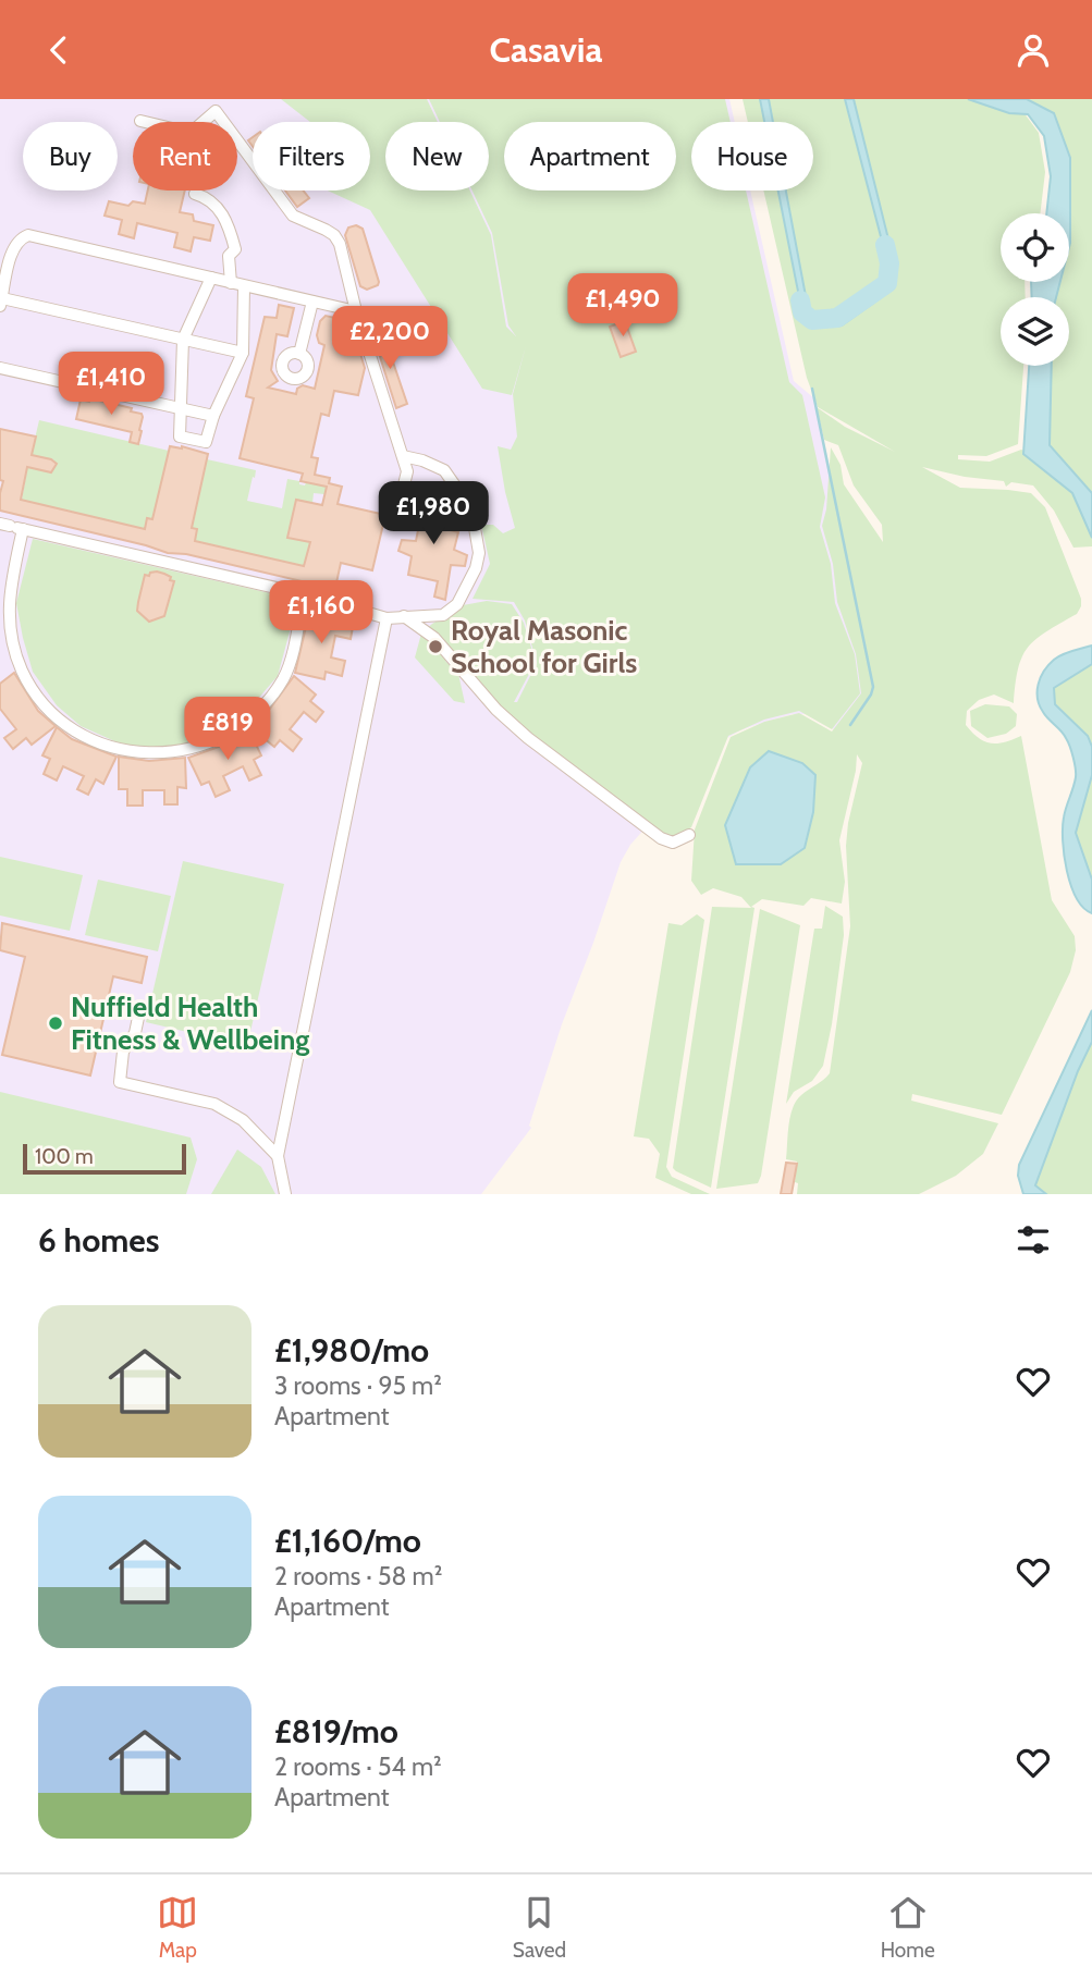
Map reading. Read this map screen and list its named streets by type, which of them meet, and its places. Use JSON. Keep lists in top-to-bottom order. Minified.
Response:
{"places":["Royal Masonic School for Girls","Nuffield Health Fitness & Wellbeing"],"scale_bar":"100 m","page":{"header":"Casavia","chip":["Buy","Rent","Filters","New","Apartment","House"],"price":["£1,490","£2,200","£1,410","£1,980","£1,160","£819"],"scale":"100 m","heading":"6 homes","list":[{"name":"£1,980/mo","note":"3 rooms · 95 m² · Apartment"},{"name":"£1,160/mo","note":"2 rooms · 58 m² · Apartment"},{"name":"£819/mo","note":"2 rooms · 54 m² · Apartment"}],"tabs":["Map","Saved","Home"]}}
